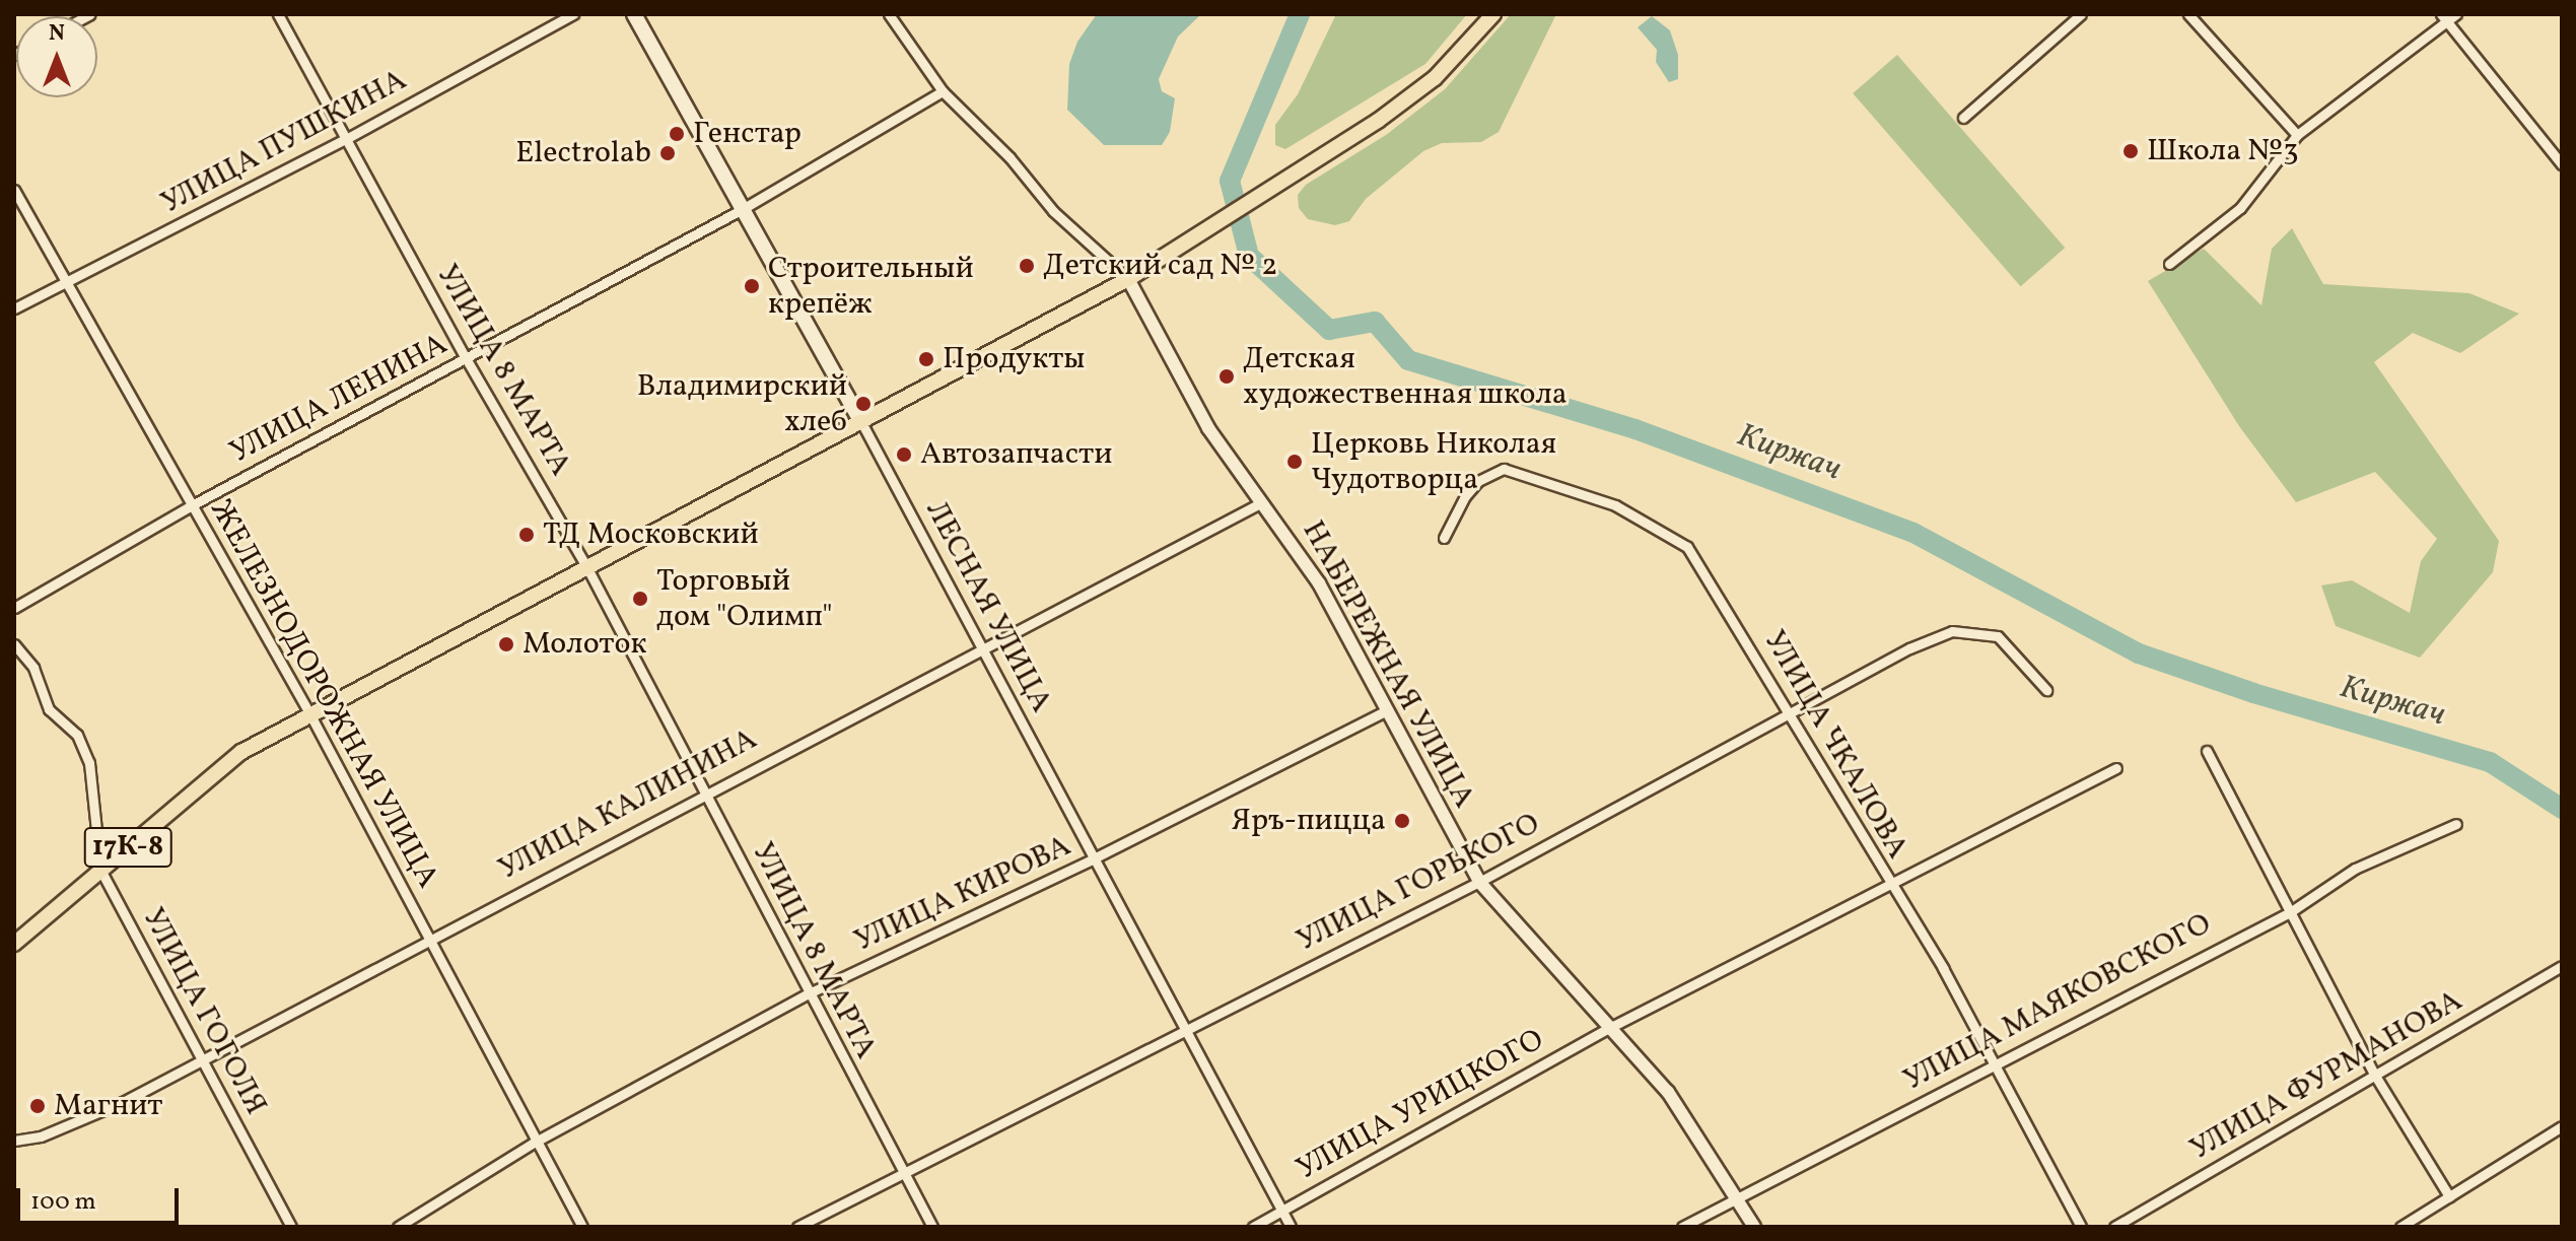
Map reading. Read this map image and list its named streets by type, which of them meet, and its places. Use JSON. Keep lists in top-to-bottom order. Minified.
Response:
{"streets":{"main road":["ЛЕСНАЯ УЛИЦА","17К-8"],"street":["УЛИЦА ПУШКИНА","УЛИЦА 8 МАРТА","УЛИЦА ЛЕНИНА","НАБЕРЕЖНАЯ УЛИЦА","ЖЕЛЕЗНОДОРОЖНАЯ УЛИЦА","УЛИЦА ЧКАЛОВА","УЛИЦА КАЛИНИНА","УЛИЦА ГОРЬКОГО","УЛИЦА КИРОВА","УЛИЦА МАЯКОВСКОГО","УЛИЦА ГОГОЛЯ","УЛИЦА ФУРМАНОВА","УЛИЦА УРИЦКОГО"]},"crossings":[["УЛИЦА ПУШКИНА","УЛИЦА 8 МАРТА"],["УЛИЦА ПУШКИНА","ЖЕЛЕЗНОДОРОЖНАЯ УЛИЦА"],["УЛИЦА 8 МАРТА","УЛИЦА ЛЕНИНА"],["УЛИЦА 8 МАРТА","УЛИЦА КАЛИНИНА"],["УЛИЦА 8 МАРТА","17К-8"],["УЛИЦА 8 МАРТА","УЛИЦА ГОРЬКОГО"],["УЛИЦА 8 МАРТА","УЛИЦА КИРОВА"],["УЛИЦА ЛЕНИНА","ЛЕСНАЯ УЛИЦА"],["УЛИЦА ЛЕНИНА","НАБЕРЕЖНАЯ УЛИЦА"],["УЛИЦА ЛЕНИНА","ЖЕЛЕЗНОДОРОЖНАЯ УЛИЦА"],["ЛЕСНАЯ УЛИЦА","УЛИЦА КАЛИНИНА"],["ЛЕСНАЯ УЛИЦА","17К-8"],["ЛЕСНАЯ УЛИЦА","УЛИЦА ГОРЬКОГО"],["ЛЕСНАЯ УЛИЦА","УЛИЦА КИРОВА"],["ЛЕСНАЯ УЛИЦА","УЛИЦА УРИЦКОГО"],["НАБЕРЕЖНАЯ УЛИЦА","УЛИЦА КАЛИНИНА"],["НАБЕРЕЖНАЯ УЛИЦА","УЛИЦА ГОРЬКОГО"],["НАБЕРЕЖНАЯ УЛИЦА","УЛИЦА КИРОВА"],["НАБЕРЕЖНАЯ УЛИЦА","УЛИЦА МАЯКОВСКОГО"],["НАБЕРЕЖНАЯ УЛИЦА","УЛИЦА УРИЦКОГО"],["ЖЕЛЕЗНОДОРОЖНАЯ УЛИЦА","УЛИЦА КАЛИНИНА"],["ЖЕЛЕЗНОДОРОЖНАЯ УЛИЦА","17К-8"],["ЖЕЛЕЗНОДОРОЖНАЯ УЛИЦА","УЛИЦА КИРОВА"],["УЛИЦА ЧКАЛОВА","УЛИЦА ГОРЬКОГО"],["УЛИЦА ЧКАЛОВА","УЛИЦА МАЯКОВСКОГО"],["УЛИЦА ЧКАЛОВА","УЛИЦА УРИЦКОГО"],["УЛИЦА КАЛИНИНА","УЛИЦА ГОГОЛЯ"],["17К-8","УЛИЦА ГОГОЛЯ"]],"water":["Киржач"],"places":["Генстар","Школа №3","Electrolab","Детский сад № 2","Строительный крепёж","Продукты","Детская художественная школа","Владимирский хлеб","Автозапчасти","Церковь Николая Чудотворца","ТД Московский","Торговый дом \"Олимп\"","Молоток","Яръ-пицца","Магнит"],"scale_bar":"100 m","north":"top"}
